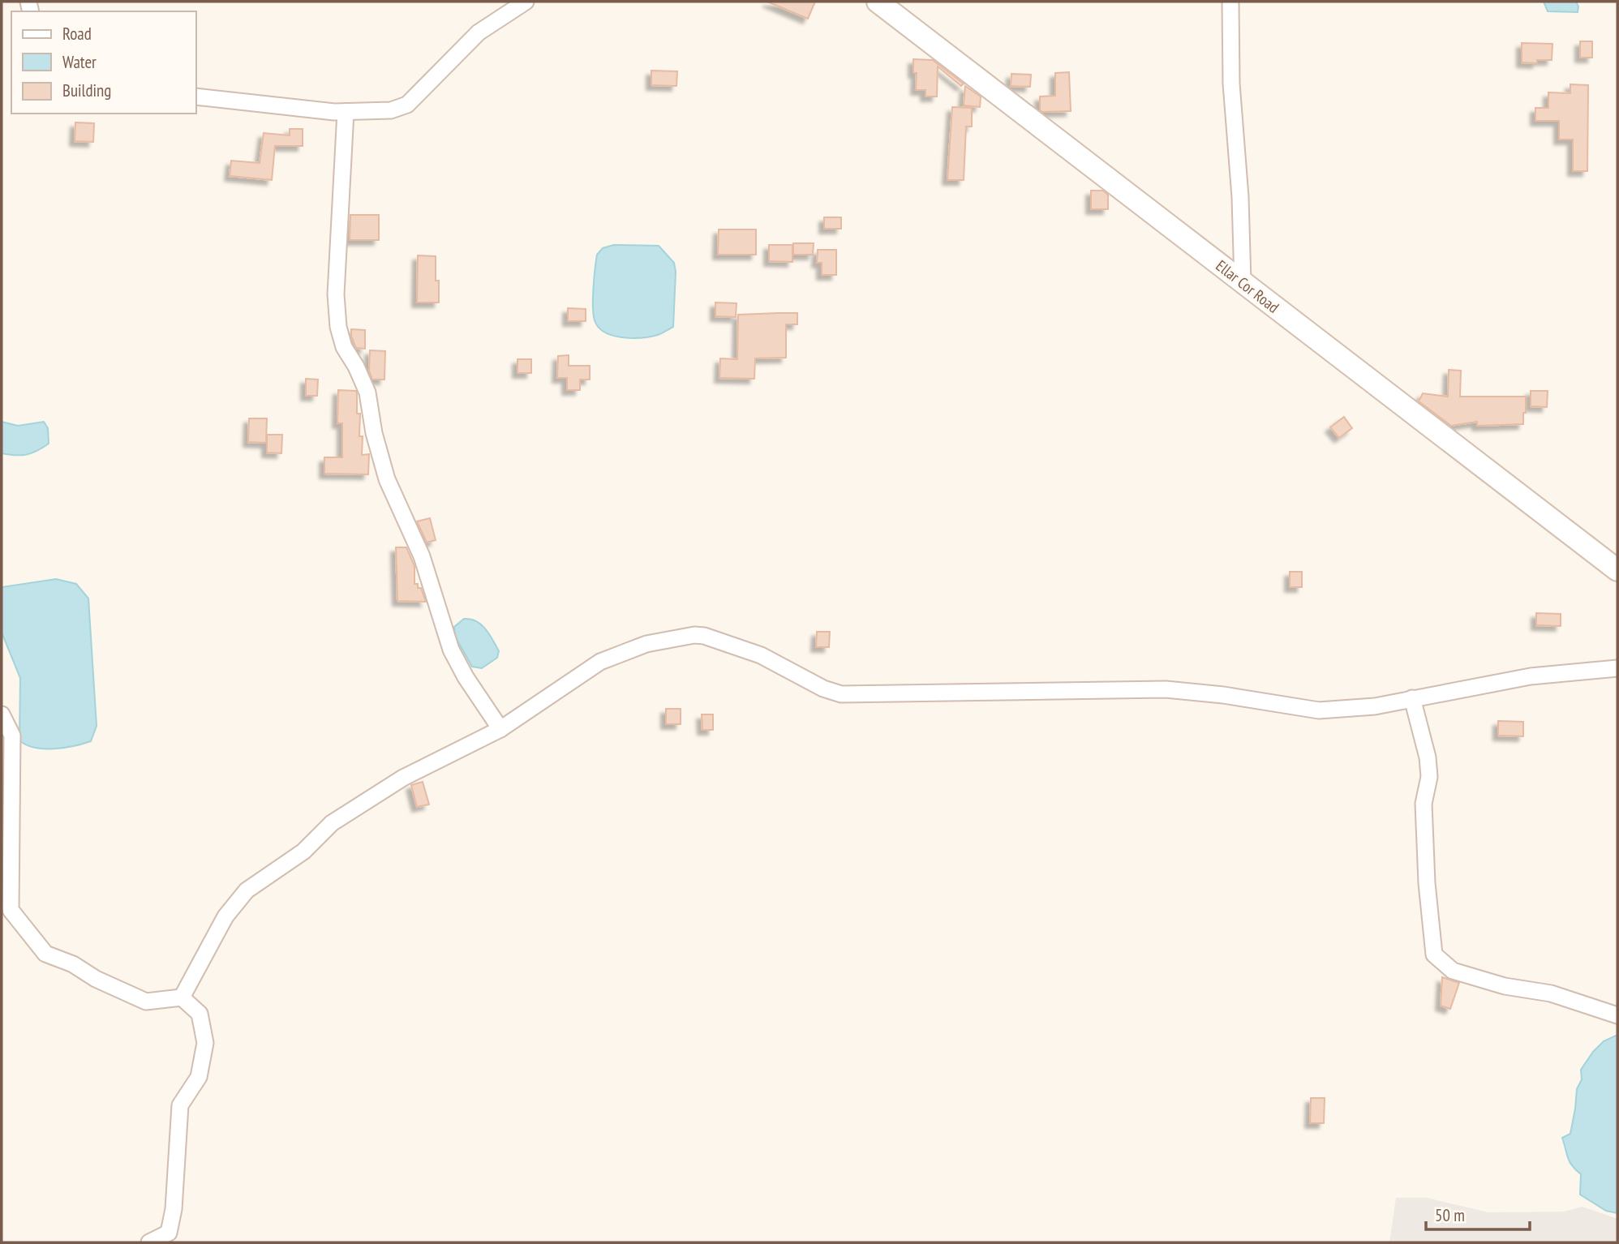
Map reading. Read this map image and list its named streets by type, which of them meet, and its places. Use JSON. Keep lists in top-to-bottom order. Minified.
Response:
{"streets":{"main road":["Ellar Cor Road"]},"legend":["Road","Water","Building"],"scale_bar":"50 m"}
